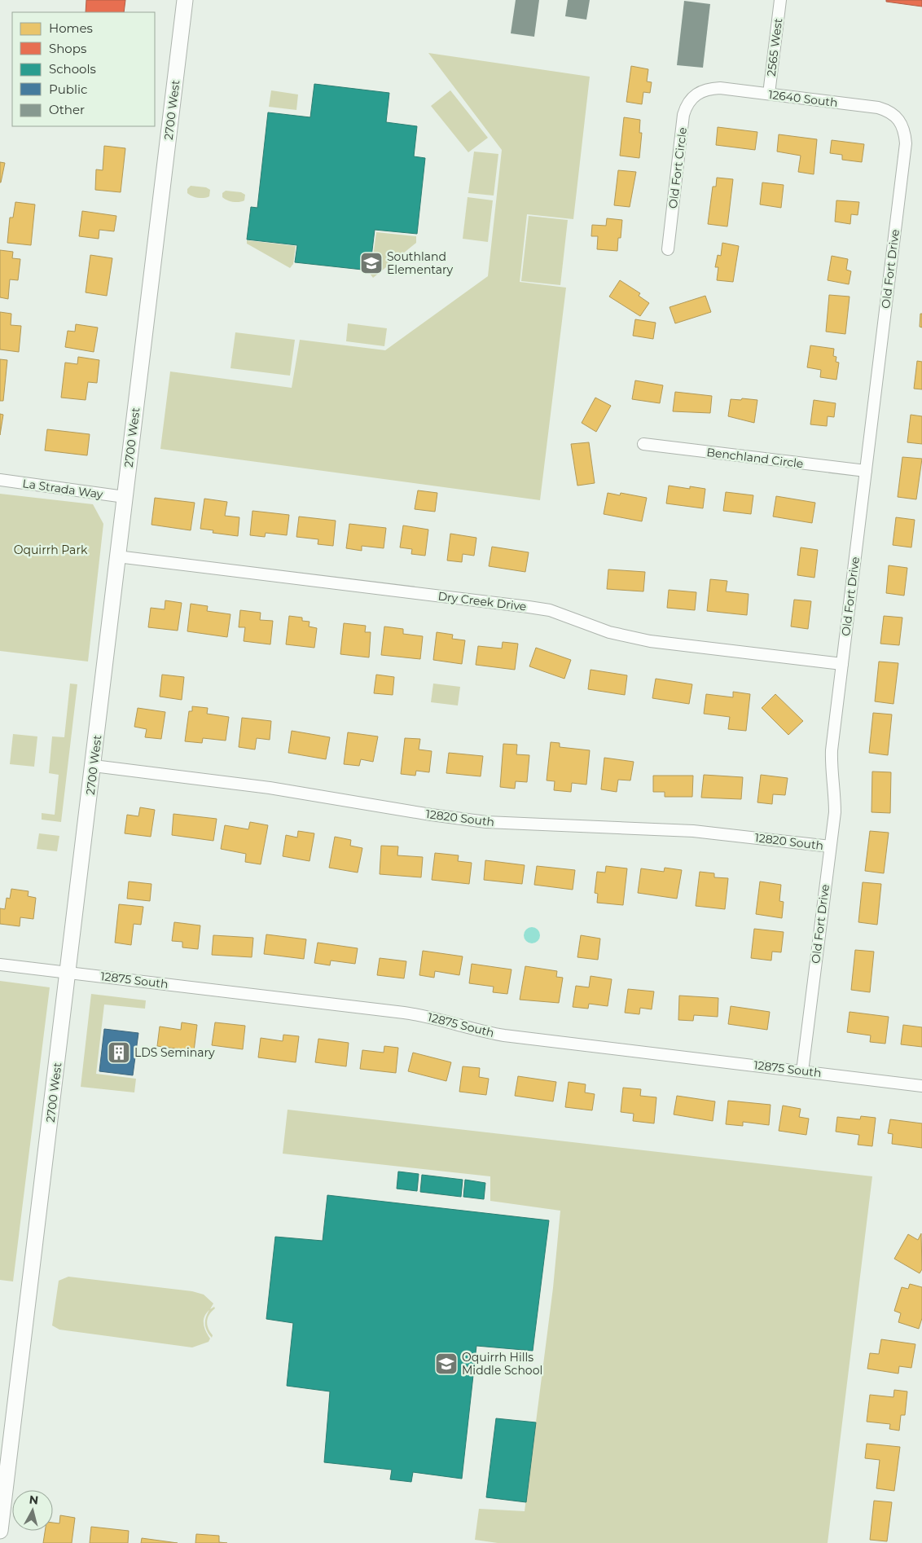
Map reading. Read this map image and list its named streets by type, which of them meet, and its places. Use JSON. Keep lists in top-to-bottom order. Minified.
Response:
{"streets":{"main road":["2700 West"],"street":["2565 West","12640 South","Old Fort Circle","Old Fort Drive","Benchland Circle","La Strada Way","Dry Creek Drive","12820 South","12875 South"]},"crossings":[["2565 West","12640 South"],["12640 South","Old Fort Circle"],["12640 South","Old Fort Drive"],["2700 West","La Strada Way"],["2700 West","Dry Creek Drive"],["2700 West","12820 South"],["2700 West","12875 South"],["Old Fort Drive","Benchland Circle"],["Old Fort Drive","Dry Creek Drive"],["Old Fort Drive","12820 South"],["Old Fort Drive","12875 South"]],"parks":["Oquirrh Park"],"places":{"school or university":["Southland Elementary","Oquirrh Hills Middle School"],"building":["LDS Seminary"]},"legend":["Homes","Shops","Schools","Public","Other"],"north":"top"}
